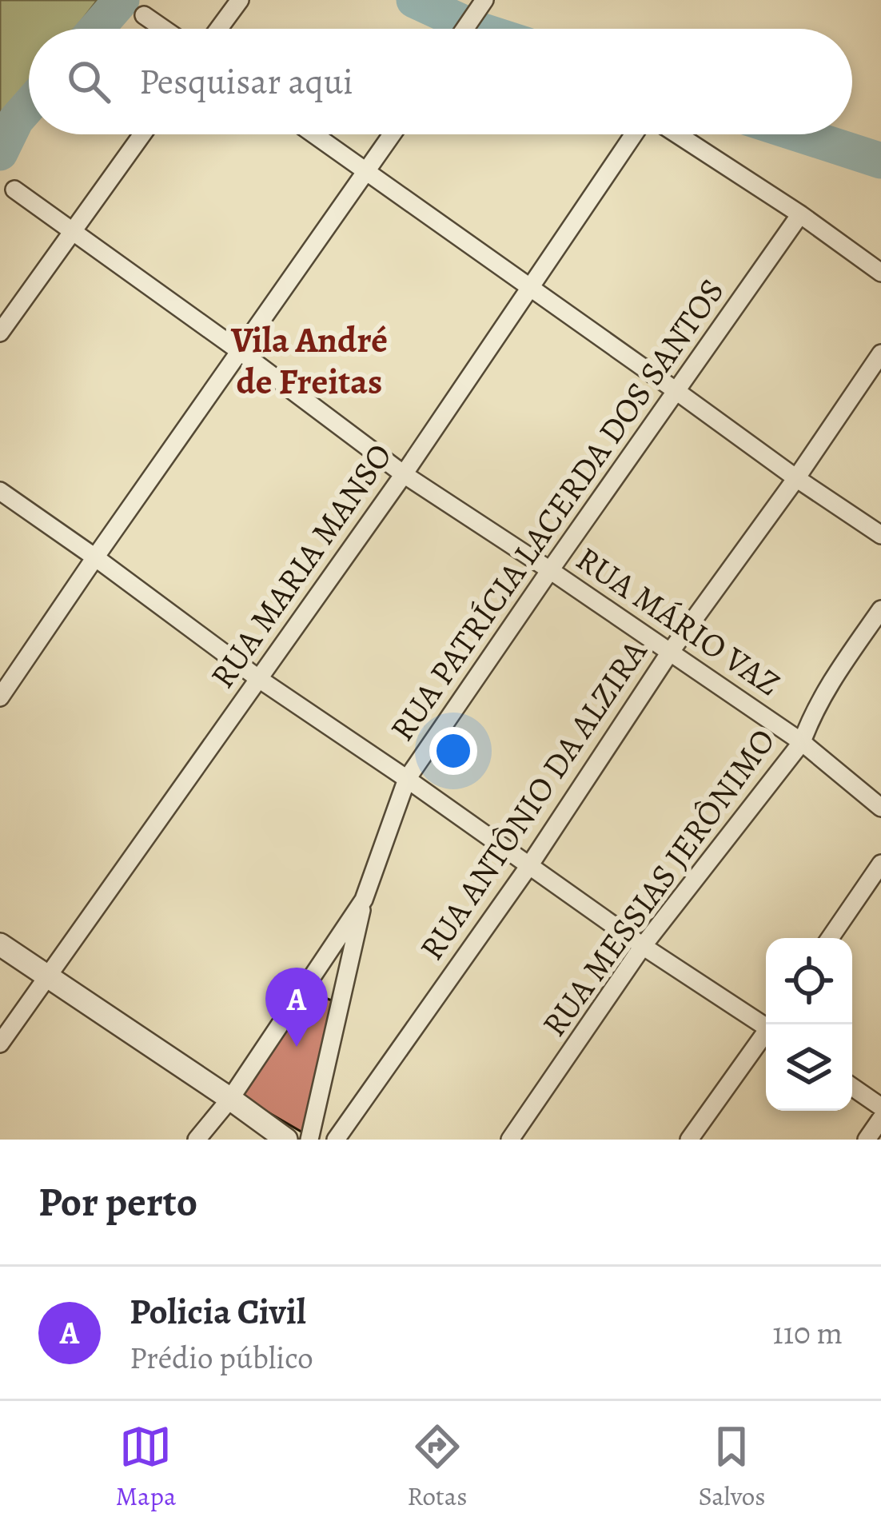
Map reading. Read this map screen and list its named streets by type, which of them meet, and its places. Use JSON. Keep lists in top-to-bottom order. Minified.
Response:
{"streets":{"street":["RUA PATRÍCIA LACERDA DOS SANTOS","RUA MARIA MANSO","RUA MÁRIO VAZ","RUA ANTÔNIO DA ALZIRA","RUA MESSIAS JERÔNIMO"]},"crossings":[["RUA PATRÍCIA LACERDA DOS SANTOS","RUA MÁRIO VAZ"],["RUA MARIA MANSO","RUA MÁRIO VAZ"],["RUA MÁRIO VAZ","RUA ANTÔNIO DA ALZIRA"],["RUA MÁRIO VAZ","RUA MESSIAS JERÔNIMO"]],"districts":["Vila André de Freitas"],"page":{"search":"Pesquisar aqui","pins":"A","heading":"Por perto","list":[{"mark":"A","name":"Policia Civil","note":"Prédio público","value":"110 m"}],"nav":["Mapa","Rotas","Salvos"]}}
